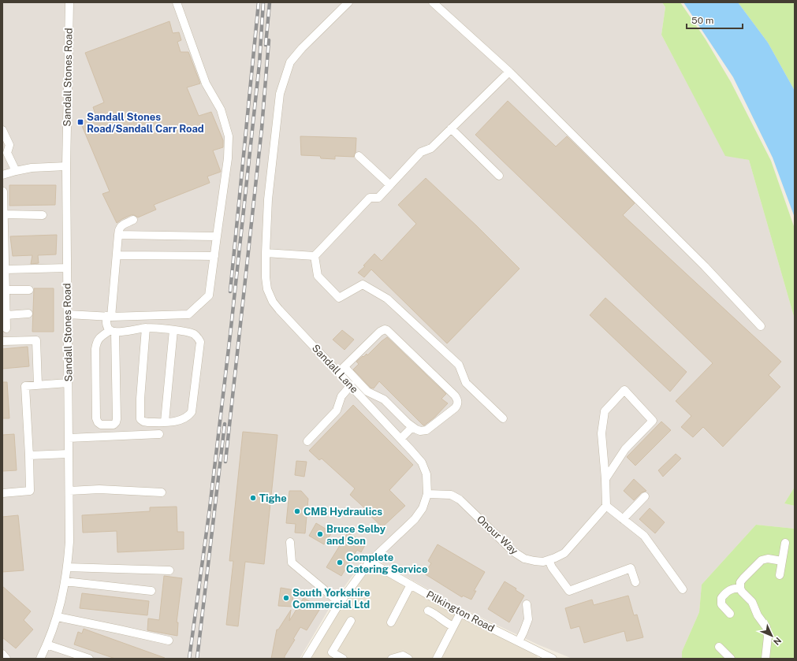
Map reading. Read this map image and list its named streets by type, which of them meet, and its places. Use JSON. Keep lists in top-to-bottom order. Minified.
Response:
{"streets":{"street":["Sandall Stones Road","Sandall Lane","Onour Way","Pilkington Road"]},"crossings":[["Sandall Lane","Onour Way"],["Sandall Lane","Pilkington Road"]],"places":{"transit":["Sandall Stones Road/Sandall Carr Road"],"other":["Tighe","CMB Hydraulics","Bruce Selby and Son","Complete Catering Service","South Yorkshire Commercial Ltd"]},"scale_bar":"50 m","north":"bottom right"}
